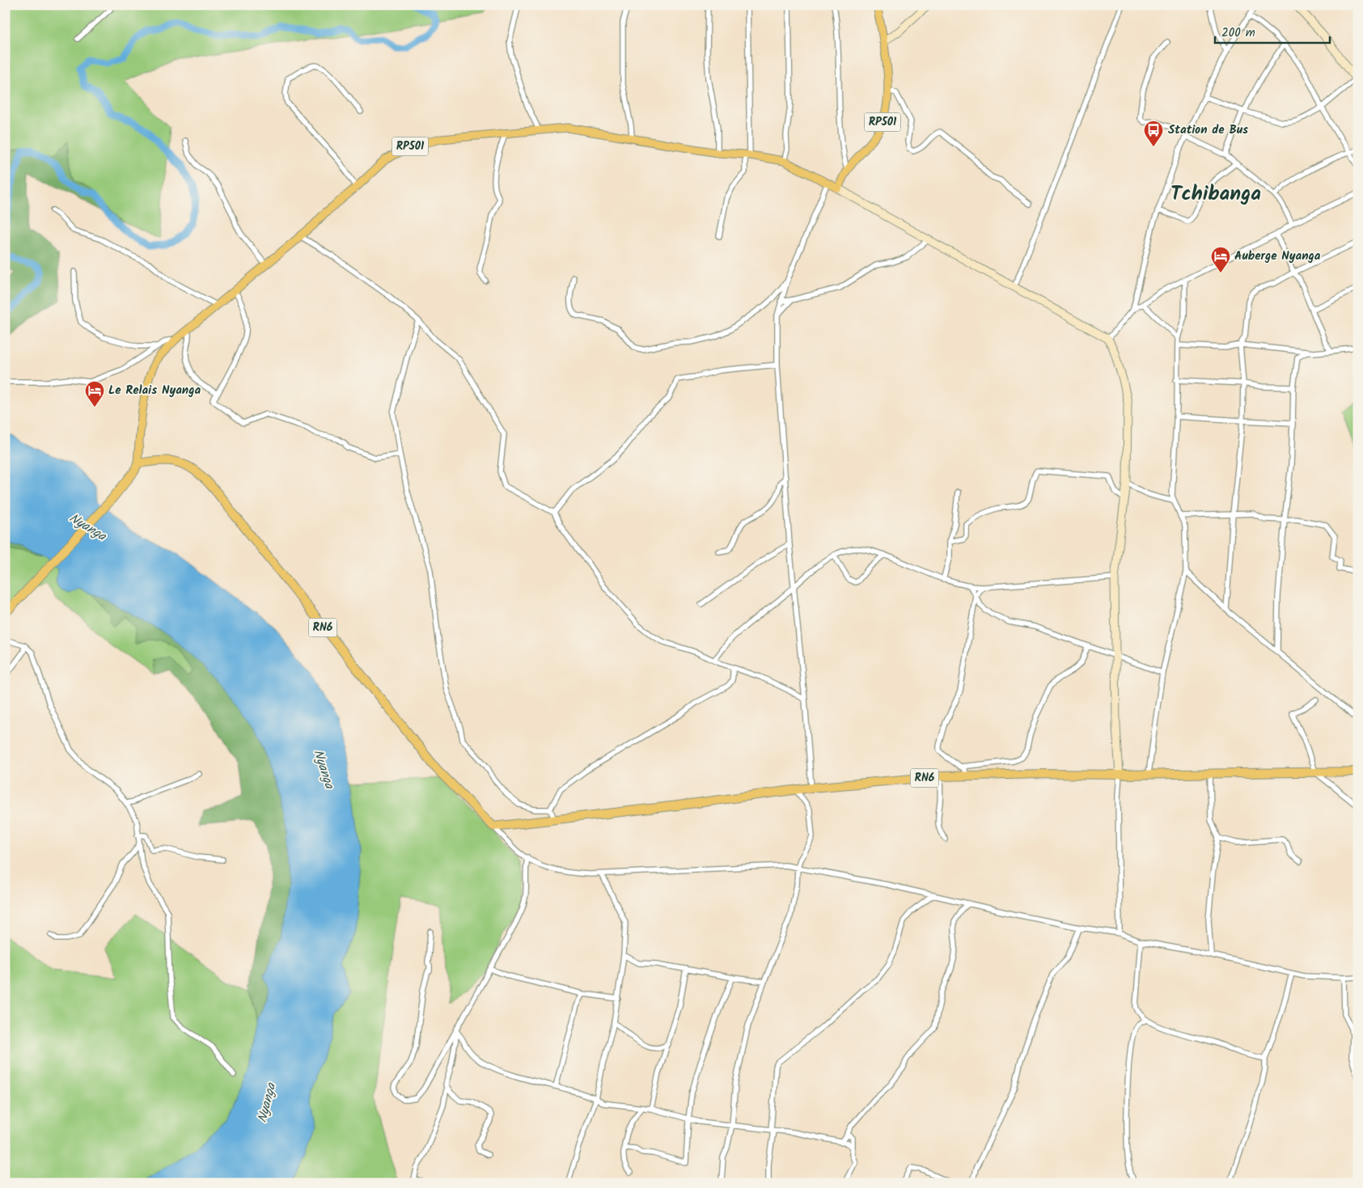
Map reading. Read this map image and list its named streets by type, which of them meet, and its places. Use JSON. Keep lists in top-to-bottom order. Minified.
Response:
{"streets":{"highway":["RN6"],"main road":["RP501"]},"crossings":[["RP501","RN6"]],"districts":["Tchibanga"],"water":["Nyanga"],"places":{"bus stop":["Station de Bus"],"hotel":["Auberge Nyanga","Le Relais Nyanga"]},"scale_bar":"200 m"}
